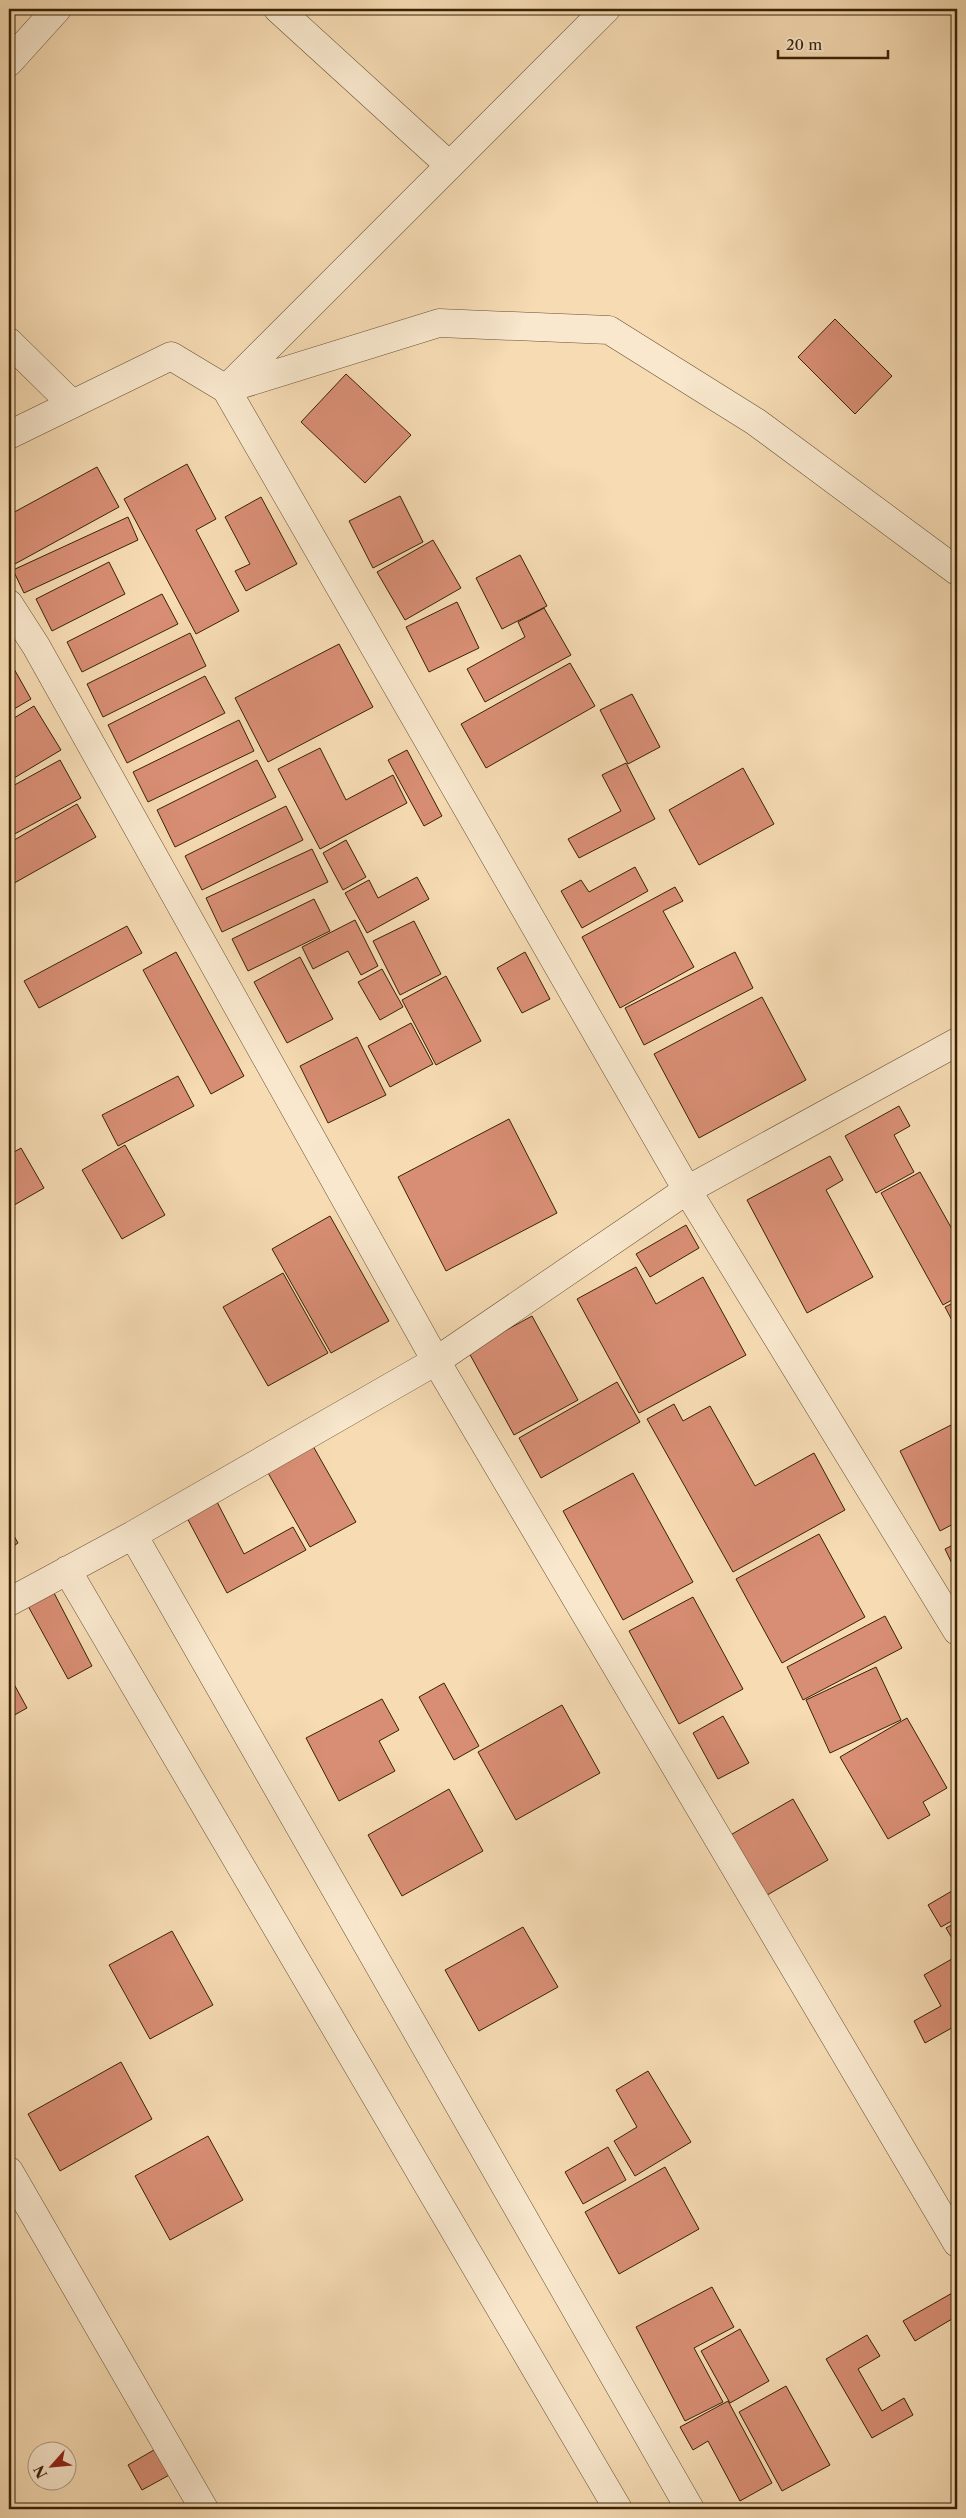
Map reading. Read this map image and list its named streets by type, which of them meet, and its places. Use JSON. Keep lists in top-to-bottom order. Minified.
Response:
{"scale_bar":"20 m","north":"bottom left"}
